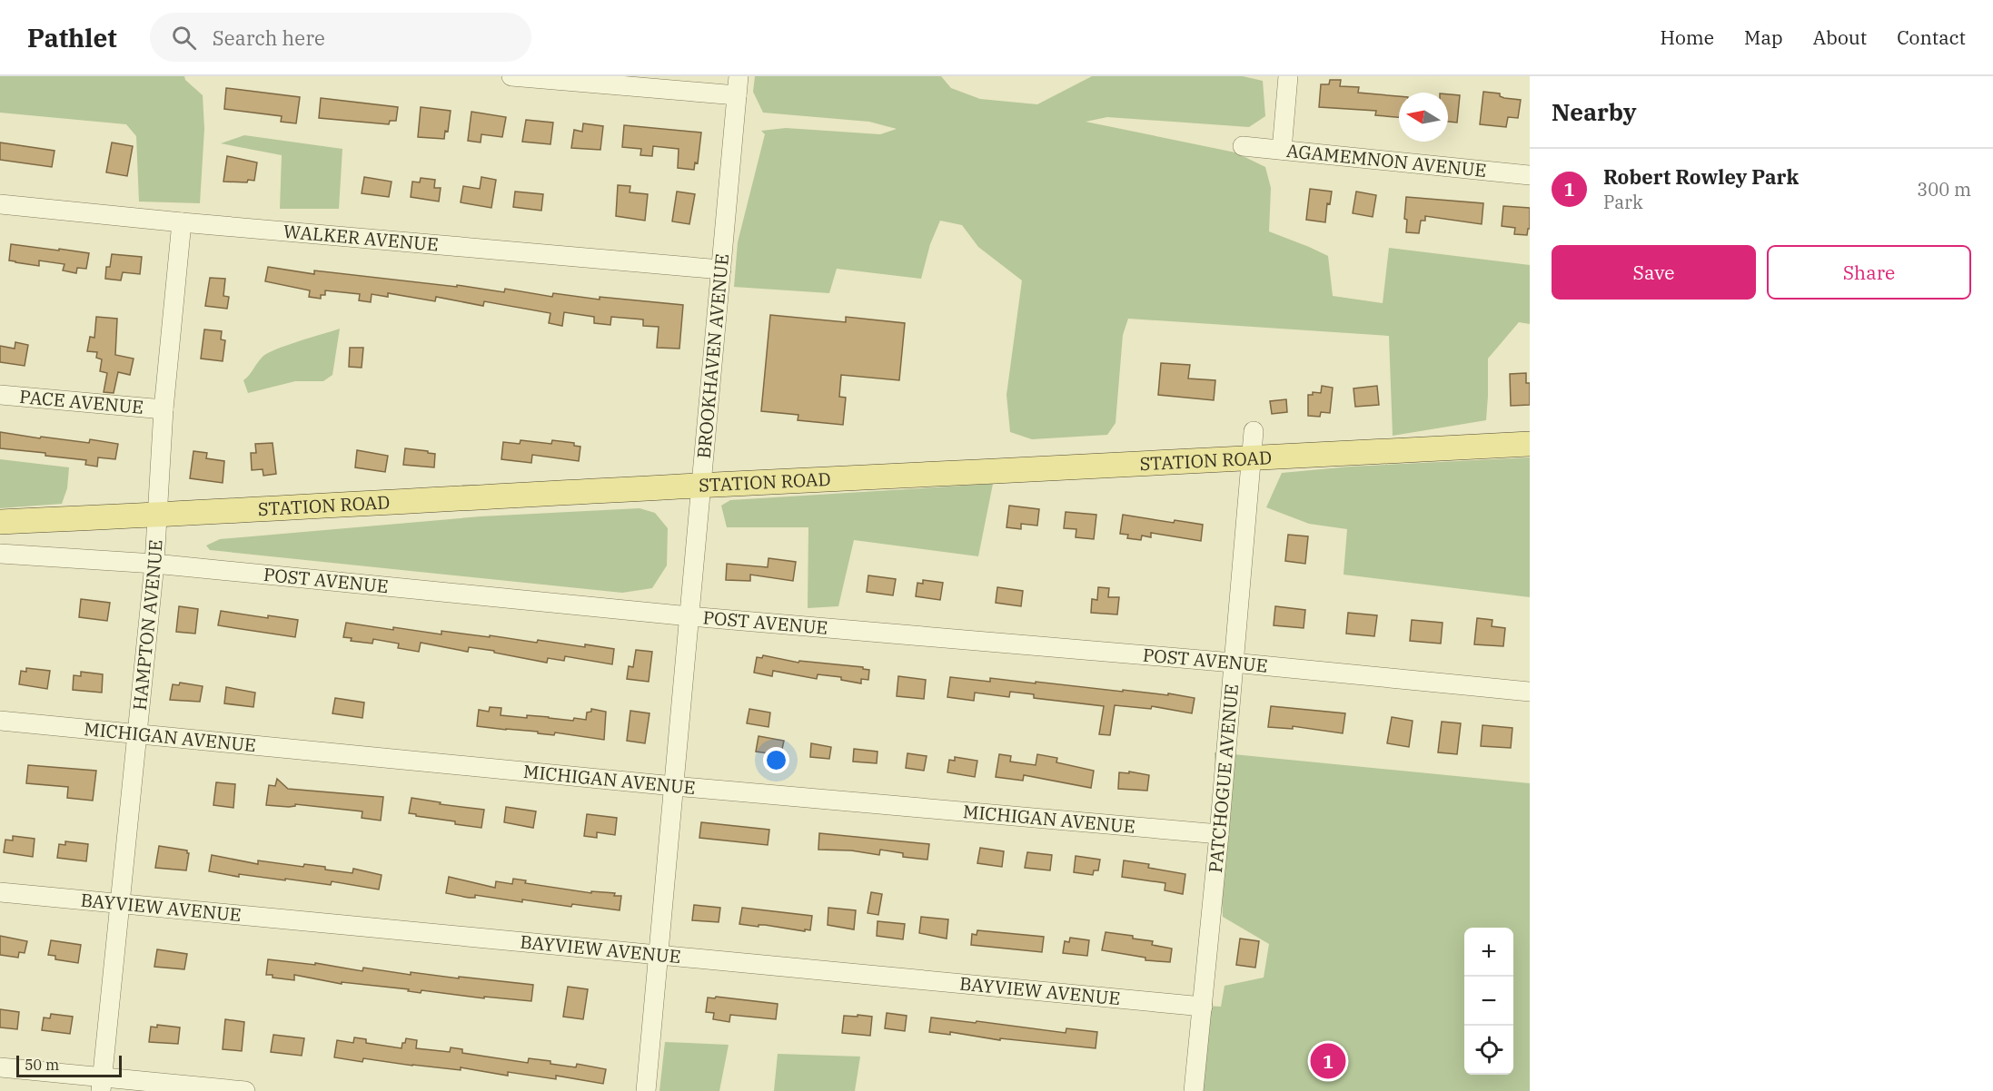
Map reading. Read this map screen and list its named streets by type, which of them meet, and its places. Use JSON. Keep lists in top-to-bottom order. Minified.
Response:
{"streets":{"main road":["STATION ROAD"],"street":["AGAMEMNON AVENUE","WALKER AVENUE","BROOKHAVEN AVENUE","PACE AVENUE","POST AVENUE","HAMPTON AVENUE","MICHIGAN AVENUE","PATCHOGUE AVENUE","BAYVIEW AVENUE"]},"crossings":[["WALKER AVENUE","BROOKHAVEN AVENUE"],["WALKER AVENUE","HAMPTON AVENUE"],["BROOKHAVEN AVENUE","STATION ROAD"],["BROOKHAVEN AVENUE","POST AVENUE"],["BROOKHAVEN AVENUE","MICHIGAN AVENUE"],["BROOKHAVEN AVENUE","BAYVIEW AVENUE"],["PACE AVENUE","HAMPTON AVENUE"],["STATION ROAD","HAMPTON AVENUE"],["STATION ROAD","PATCHOGUE AVENUE"],["POST AVENUE","HAMPTON AVENUE"],["POST AVENUE","PATCHOGUE AVENUE"],["HAMPTON AVENUE","MICHIGAN AVENUE"],["HAMPTON AVENUE","BAYVIEW AVENUE"],["MICHIGAN AVENUE","PATCHOGUE AVENUE"],["PATCHOGUE AVENUE","BAYVIEW AVENUE"]],"scale_bar":"50 m","north":"left","page":{"header":"Pathlet","search":"Search here","nav":["Home","Map","About","Contact"],"heading":"Nearby","list":[{"mark":"1","name":"Robert Rowley Park","note":"Park","value":"300 m"}],"buttons":["Save","Share"],"map_buttons":["+","−"],"pins":"1","scale":"50 m"}}
